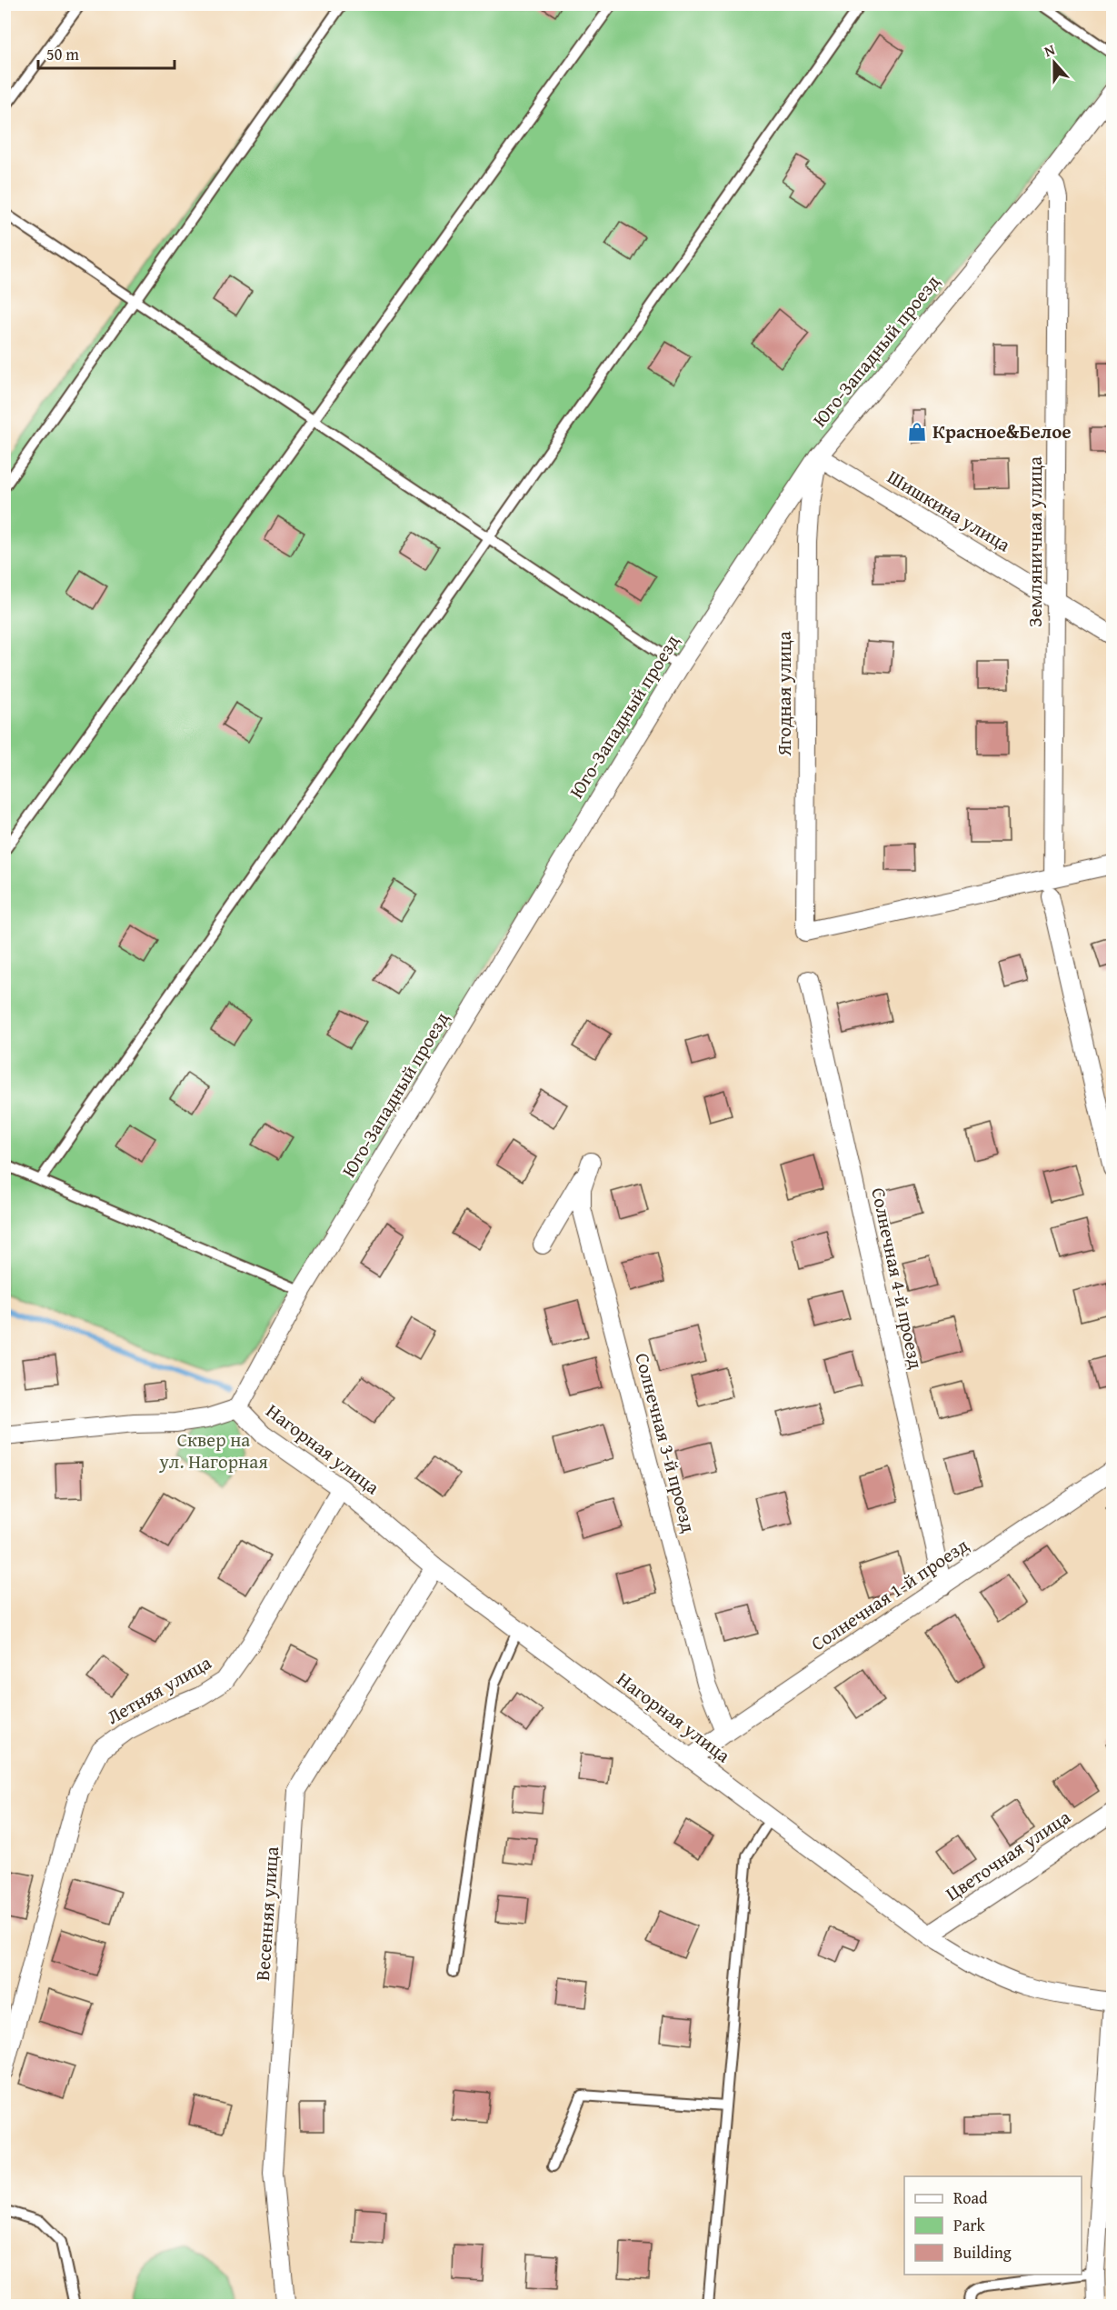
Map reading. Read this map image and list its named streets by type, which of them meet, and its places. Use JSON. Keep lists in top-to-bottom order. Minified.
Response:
{"streets":{"street":["Юго-Западный проезд","Шишкина улица","Земляничная улица","Ягодная улица","Солнечная 4-й проезд","Солнечная 3-й проезд","Нагорная улица","Солнечная 1-й проезд","Летняя улица","Цветочная улица","Весенняя улица"]},"crossings":[["Юго-Западный проезд","Шишкина улица"],["Юго-Западный проезд","Земляничная улица"],["Юго-Западный проезд","Ягодная улица"],["Юго-Западный проезд","Нагорная улица"],["Шишкина улица","Земляничная улица"],["Шишкина улица","Ягодная улица"],["Земляничная улица","Ягодная улица"],["Солнечная 4-й проезд","Солнечная 1-й проезд"],["Солнечная 3-й проезд","Солнечная 1-й проезд"],["Нагорная улица","Солнечная 1-й проезд"],["Нагорная улица","Летняя улица"],["Нагорная улица","Цветочная улица"],["Нагорная улица","Весенняя улица"]],"parks":["Сквер на ул. Нагорная"],"places":{"shop":["Красное&Белое"]},"legend":["Road","Park","Building"],"scale_bar":"50 m","north":"top"}
